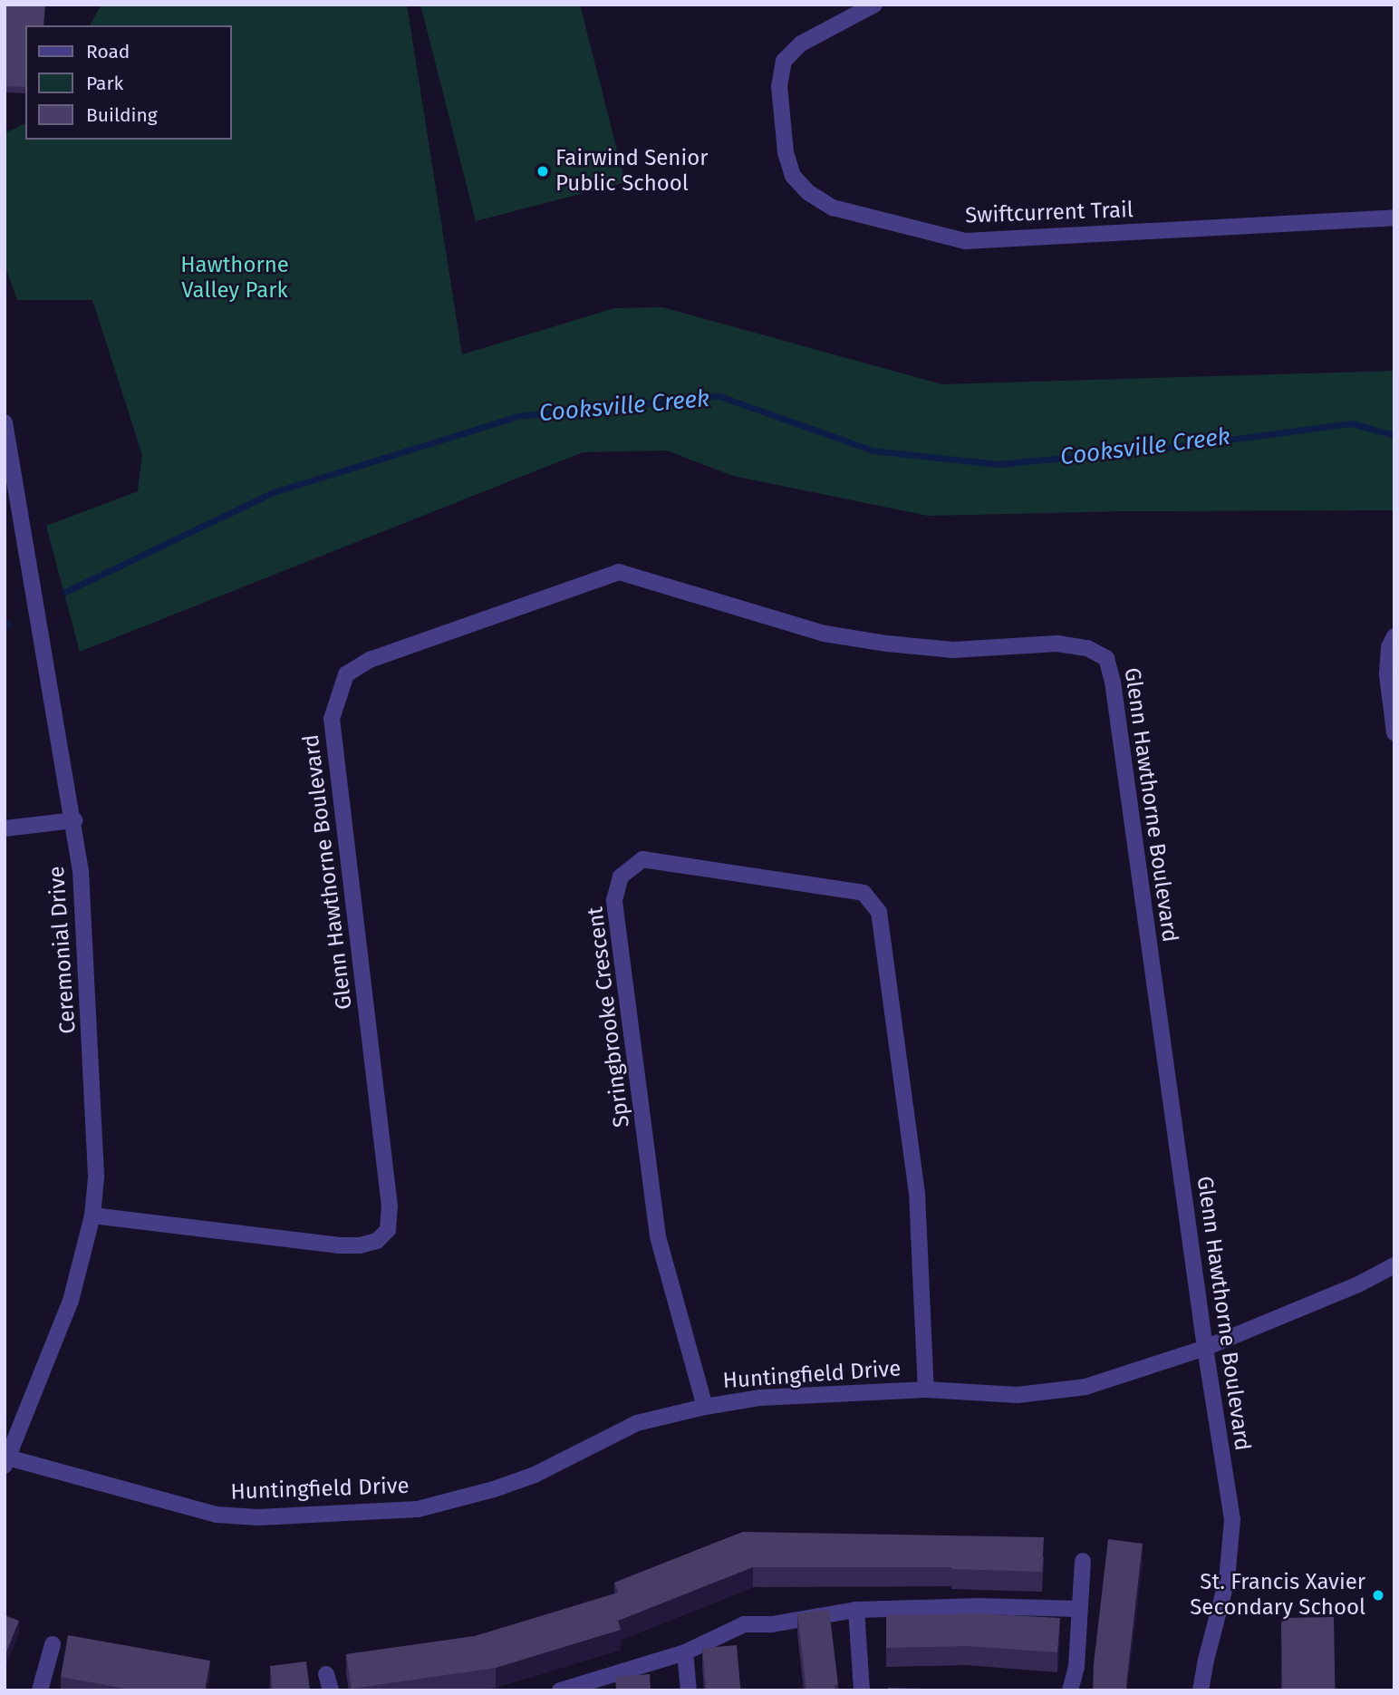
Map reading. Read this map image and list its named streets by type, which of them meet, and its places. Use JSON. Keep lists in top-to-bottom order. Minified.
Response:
{"streets":{"street":["Swiftcurrent Trail","Glenn Hawthorne Boulevard","Ceremonial Drive","Springbrooke Crescent","Huntingfield Drive"]},"crossings":[["Glenn Hawthorne Boulevard","Ceremonial Drive"],["Glenn Hawthorne Boulevard","Huntingfield Drive"],["Ceremonial Drive","Huntingfield Drive"],["Springbrooke Crescent","Huntingfield Drive"]],"water":["Cooksville Creek"],"parks":["Hawthorne Valley Park"],"places":["Fairwind Senior Public School","St. Francis Xavier Secondary School"],"legend":["Road","Park","Building"]}
